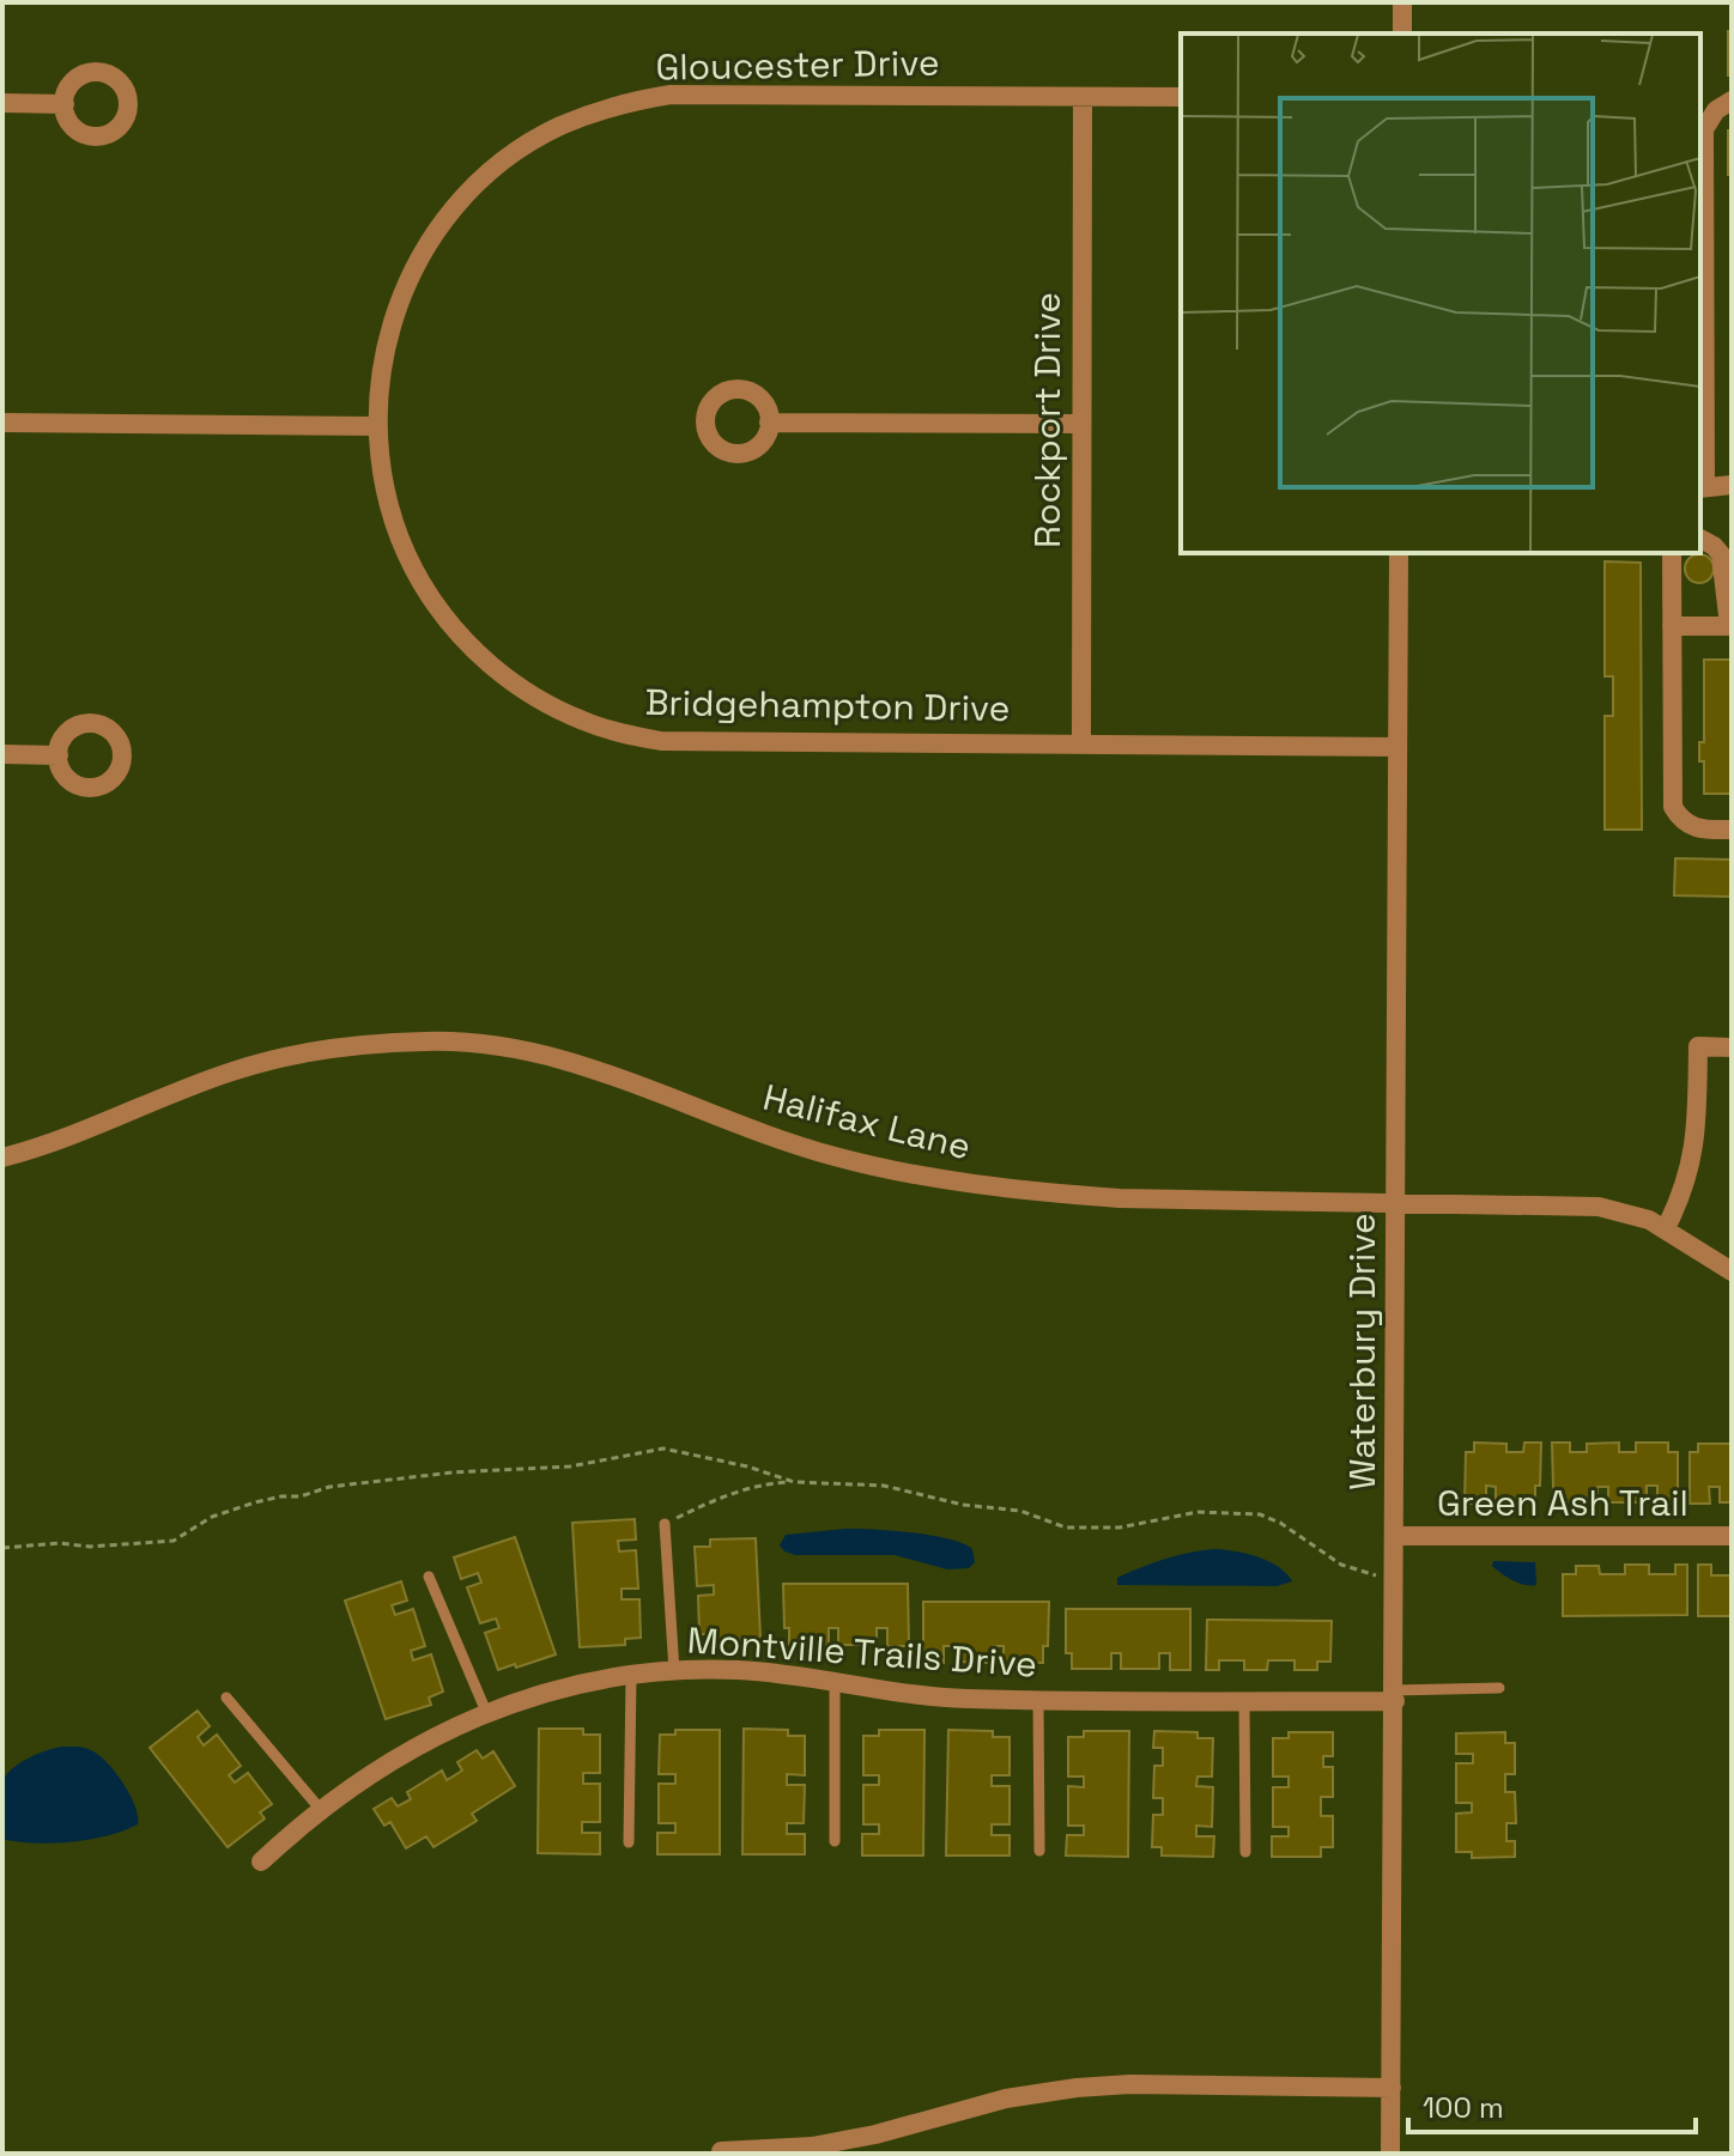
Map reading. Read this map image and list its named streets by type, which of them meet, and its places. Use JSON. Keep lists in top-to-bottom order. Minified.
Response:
{"streets":{"street":["Gloucester Drive","Rockport Drive","Bridgehampton Drive","Halifax Lane","Waterbury Drive","Green Ash Trail","Montville Trails Drive"]},"crossings":[["Gloucester Drive","Rockport Drive"],["Gloucester Drive","Bridgehampton Drive"],["Rockport Drive","Bridgehampton Drive"],["Bridgehampton Drive","Waterbury Drive"],["Halifax Lane","Waterbury Drive"],["Waterbury Drive","Green Ash Trail"],["Waterbury Drive","Montville Trails Drive"]],"scale_bar":"100 m"}
